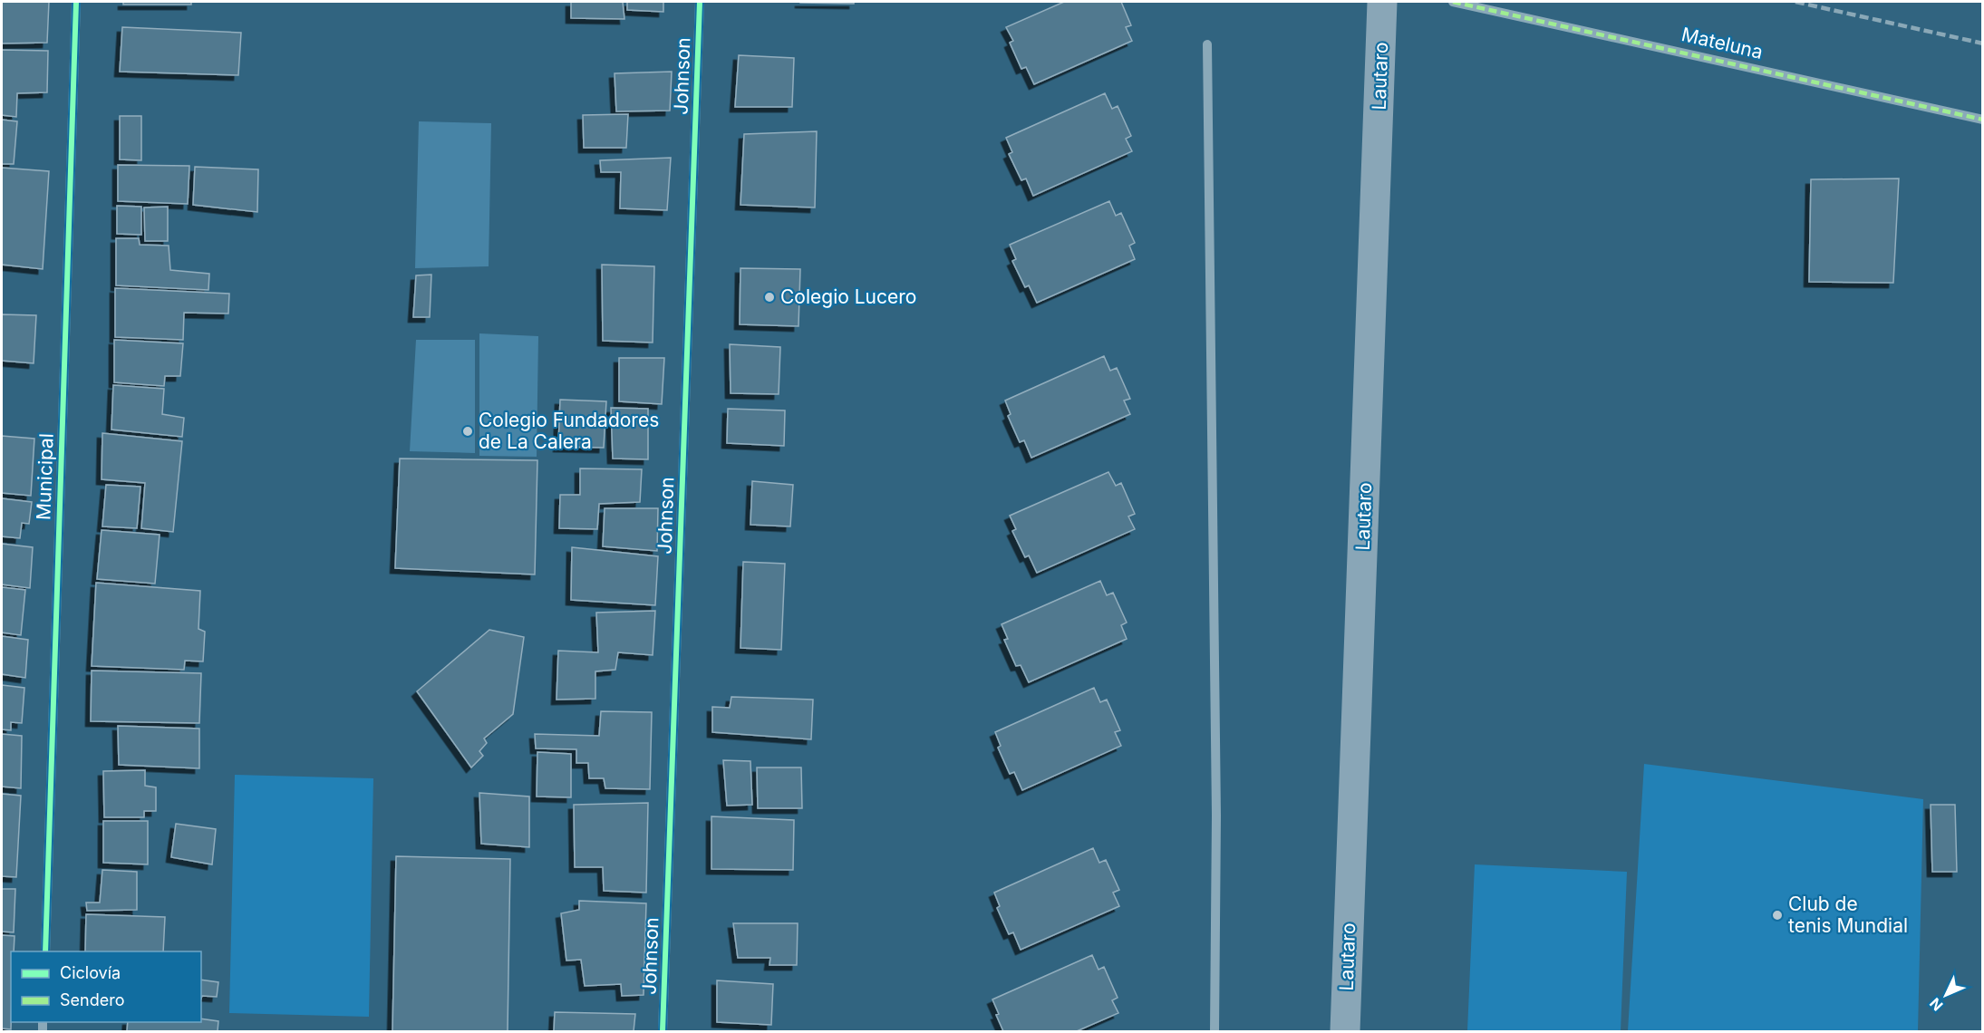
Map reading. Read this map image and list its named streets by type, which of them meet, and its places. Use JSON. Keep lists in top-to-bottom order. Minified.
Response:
{"streets":{"main road":["Lautaro"],"street":["Mateluna","Johnson","Municipal"]},"places":["Colegio Lucero","Colegio Fundadores de La Calera","Club de tenis Mundial"],"legend":["Ciclovía","Sendero"],"north":"bottom left"}
